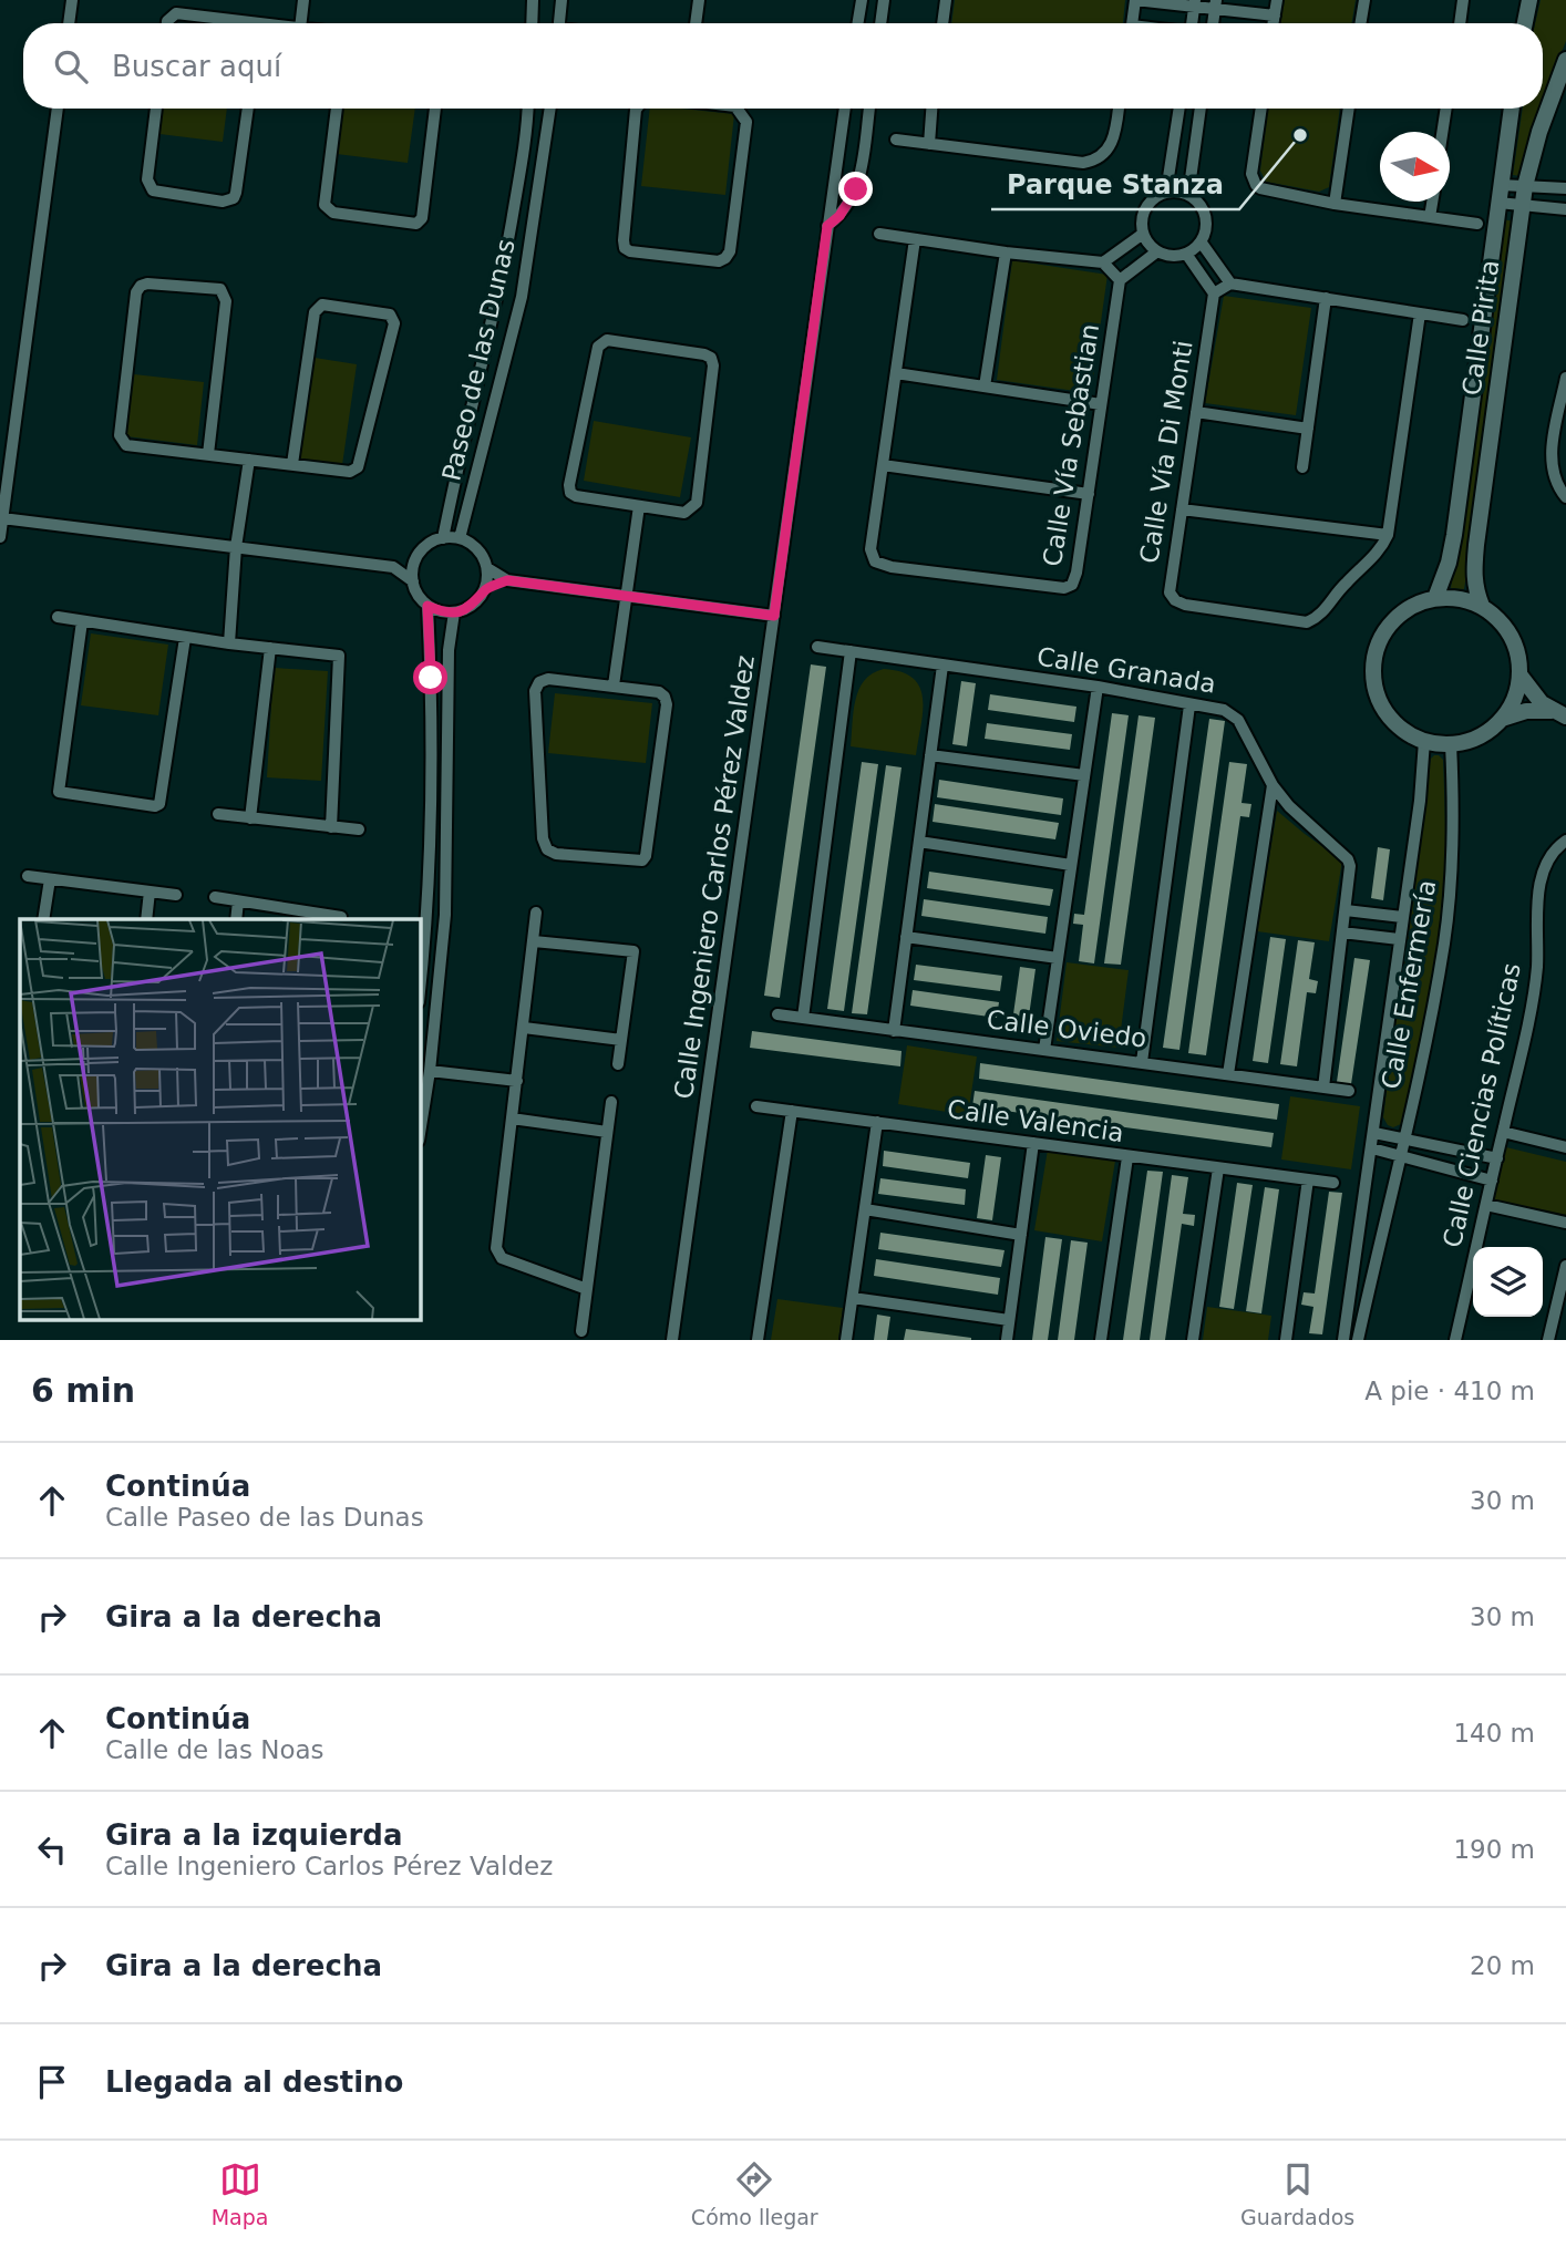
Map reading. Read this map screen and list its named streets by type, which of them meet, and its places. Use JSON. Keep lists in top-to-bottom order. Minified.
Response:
{"streets":{"street":["Calle Pirita","Paseo de las Dunas","Calle Vía Sebastian","Calle Vía Di Monti","Calle Granada","Calle Ingeniero Carlos Pérez Valdez","Calle Enfermería","Calle Oviedo","Calle Ciencias Políticas","Calle Valencia"]},"crossings":[["Calle Pirita","Calle Enfermería"]],"places":["Parque Stanza"],"north":"right","page":{"search":"Buscar aquí","heading":["6 min","A pie · 410 m"],"list":[["Continúa","Calle Paseo de las Dunas","30 m"],["Gira a la derecha","30 m"],["Continúa","Calle de las Noas","140 m"],["Gira a la izquierda","Calle Ingeniero Carlos Pérez Valdez","190 m"],["Gira a la derecha","20 m"],"Llegada al destino"],"nav":["Mapa","Cómo llegar","Guardados"]}}
